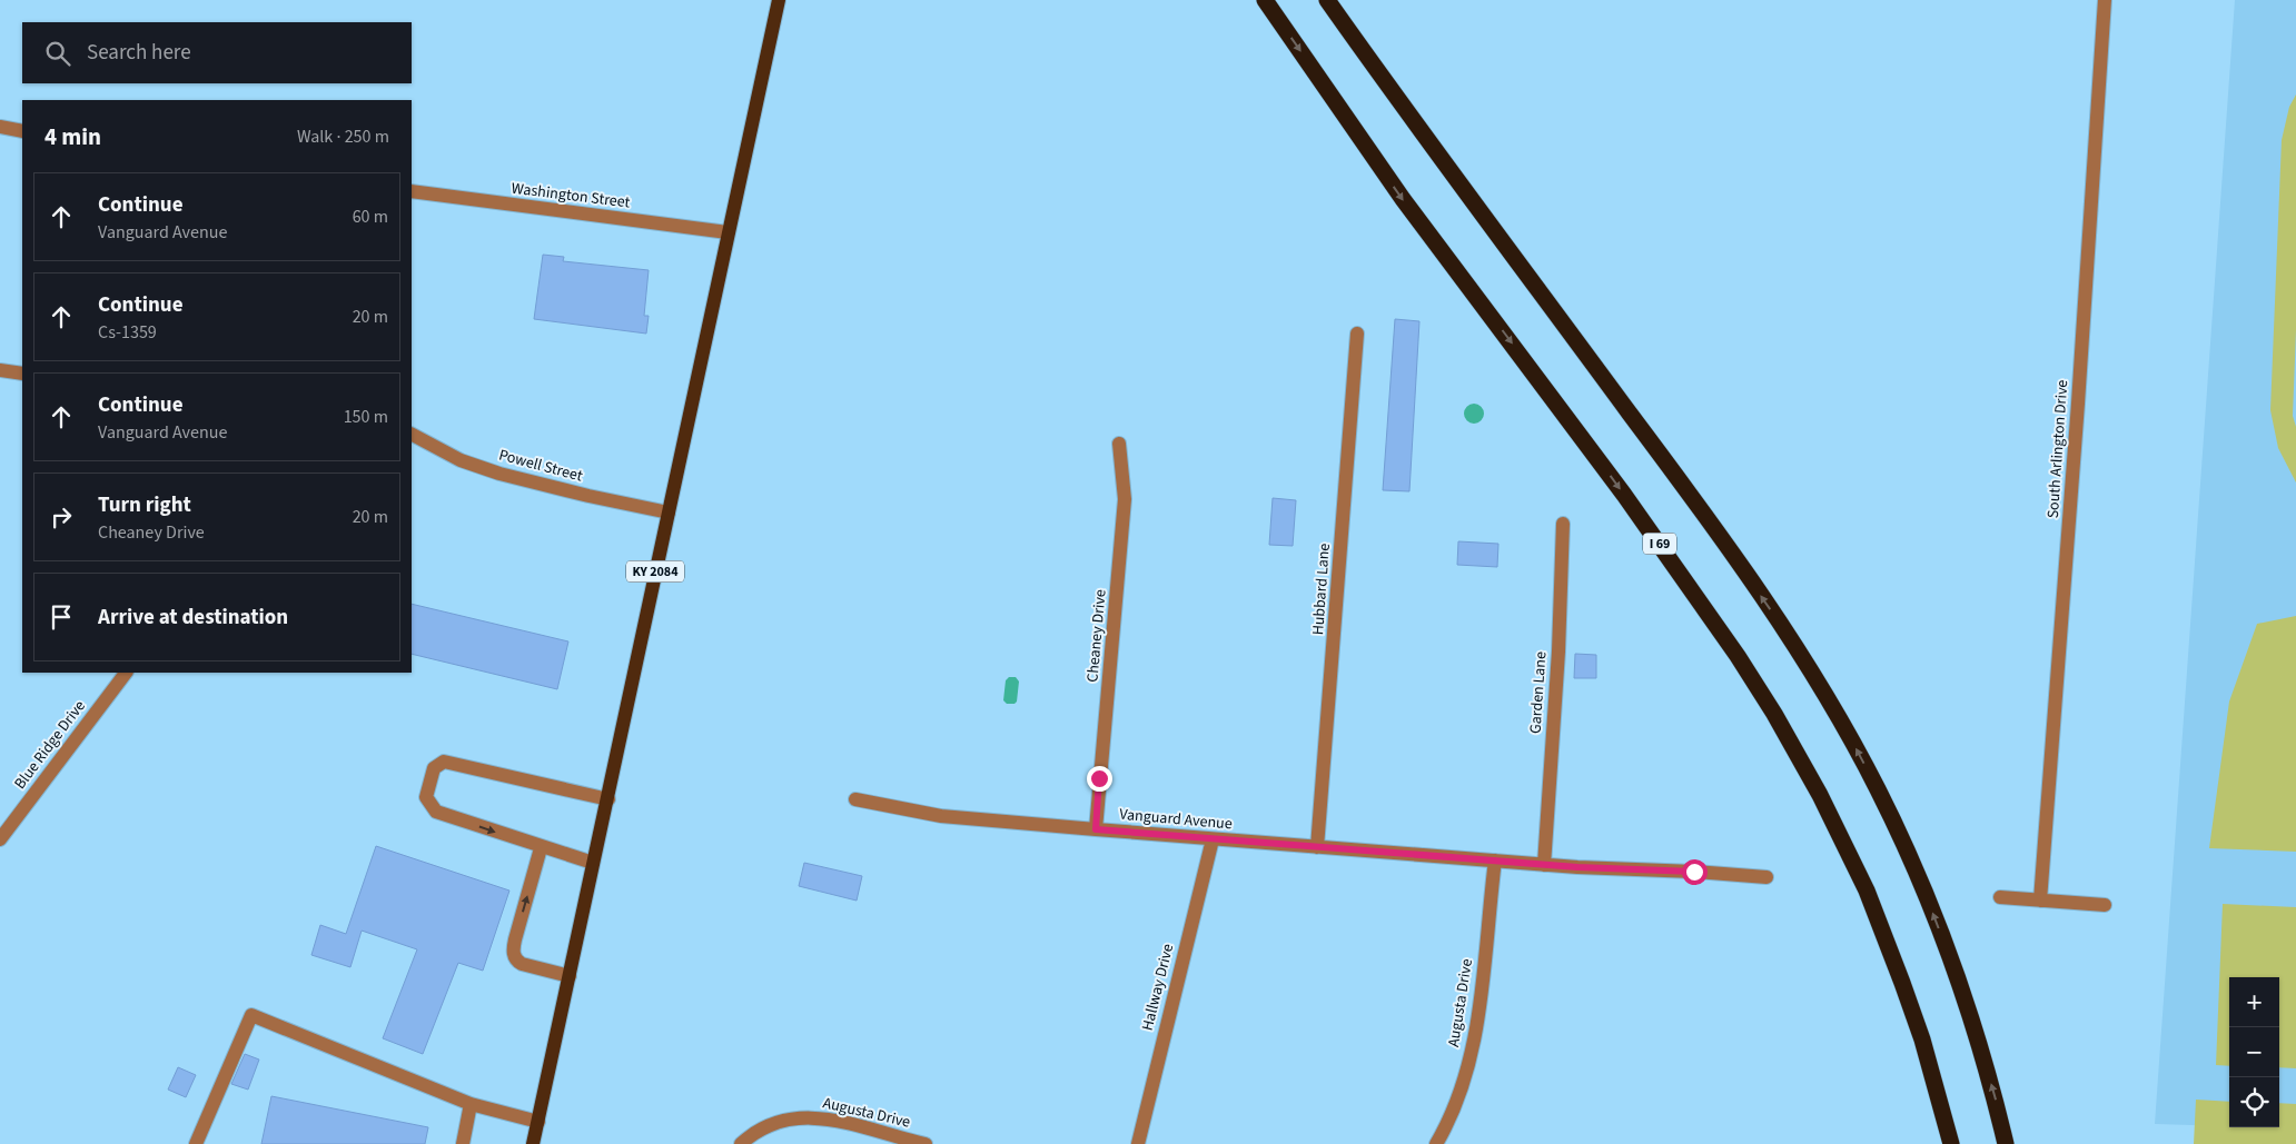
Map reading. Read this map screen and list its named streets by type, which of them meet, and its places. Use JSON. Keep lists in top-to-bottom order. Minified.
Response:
{"streets":{"highway":["I 69"],"main road":["KY 2084"],"street":["Washington Street","South Arlington Drive","Powell Street","Hubbard Lane","Cheaney Drive","Garden Lane","Blue Ridge Drive","Vanguard Avenue","Hallway Drive","Augusta Drive"]},"crossings":[["Washington Street","KY 2084"],["Powell Street","KY 2084"],["Hubbard Lane","Vanguard Avenue"],["Cheaney Drive","Vanguard Avenue"],["Garden Lane","Vanguard Avenue"],["Vanguard Avenue","Hallway Drive"],["Vanguard Avenue","Augusta Drive"]],"page":{"search":"Search here","heading":["4 min","Walk · 250 m"],"list":[["Continue","Vanguard Avenue","60 m"],["Continue","Cs-1359","20 m"],["Continue","Vanguard Avenue","150 m"],["Turn right","Cheaney Drive","20 m"],"Arrive at destination"],"map_buttons":["+","−"]}}
